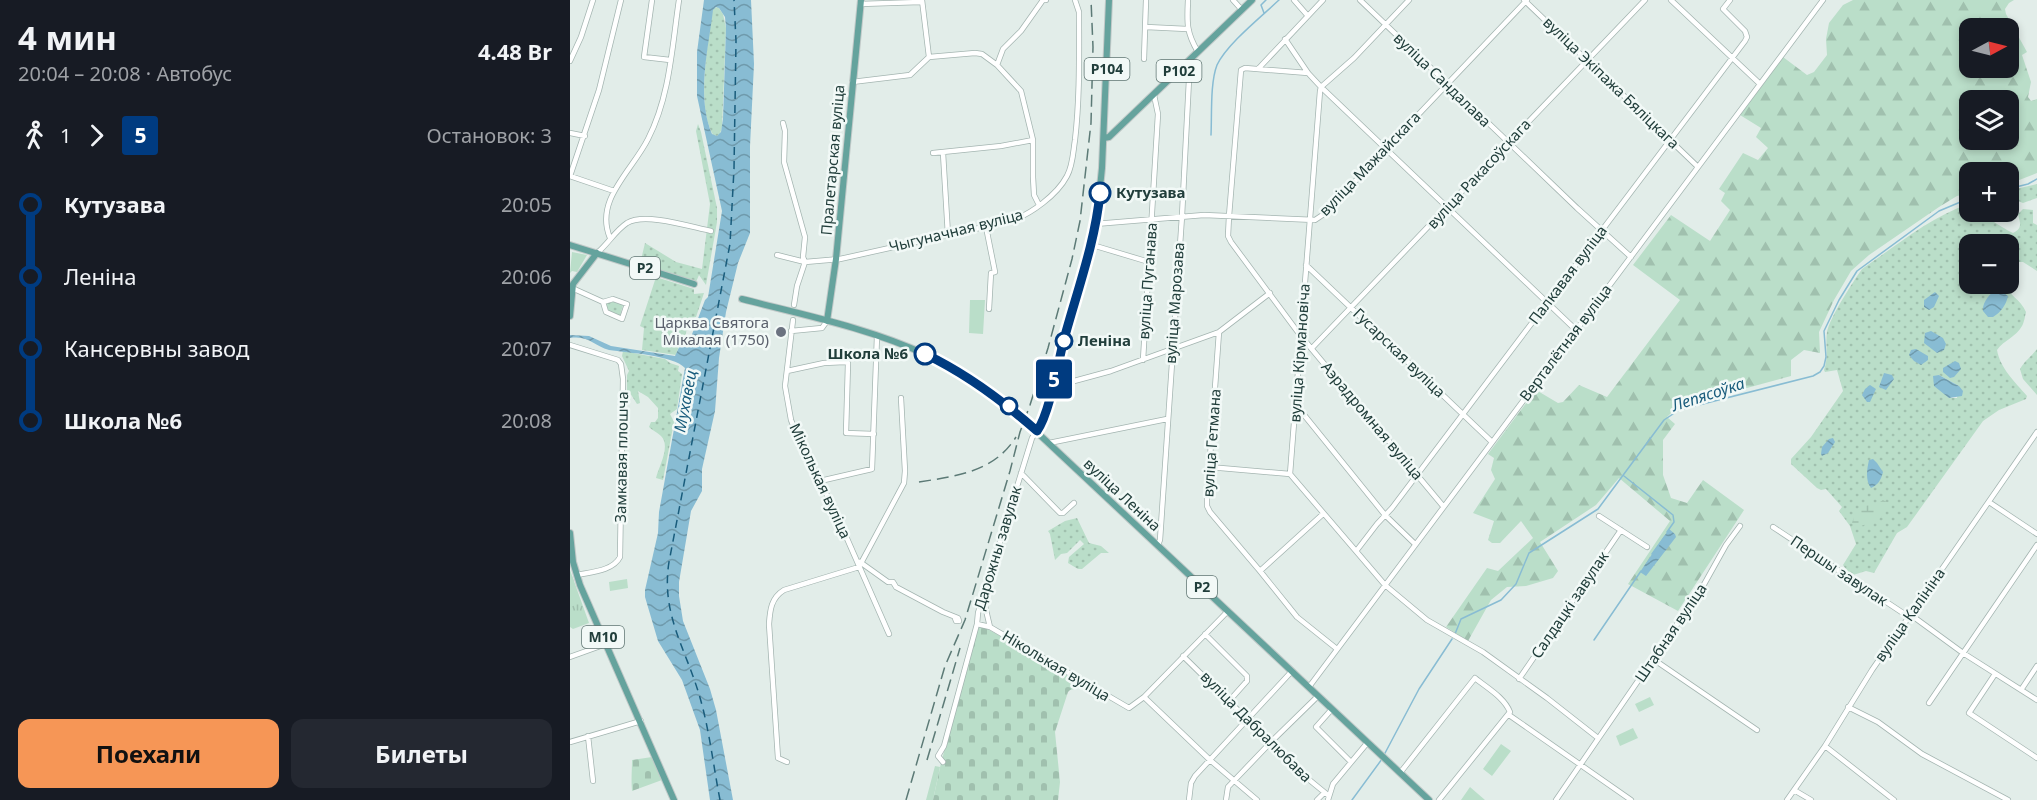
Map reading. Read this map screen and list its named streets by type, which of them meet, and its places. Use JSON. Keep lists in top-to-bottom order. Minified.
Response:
{"streets":{"main road":["Р104","Р102","Пралетарская вуліца","Р2","вуліца Леніна","М10"],"street":["вуліца Сандалава","вуліца Экіпажа Бяліцкага","вуліца Мажайскага","вуліца Ракасоўскага","Чыгуначная вуліца","Палкавая вуліца","вуліца Пуганава","вуліца Марозава","Верталётная вуліца","вуліца Кірмановіча","Гусарская вуліца","Аэрадромная вуліца","вуліца Гетмана","Замкавая плошча","Міколькая вуліца","Дарожны завулак","Першы завулак","Салдацкі завулак","вуліца Калініна","Штабная вуліца","Ніколькая вуліца","вуліца Дабралюбава"]},"crossings":[["Р104","Р102"],["Р104","вуліца Мажайскага"],["Р104","вуліца Леніна"],["Р104","Дарожны завулак"],["Р102","вуліца Пуганава"],["Р102","вуліца Марозава"],["вуліца Сандалава","вуліца Мажайскага"],["вуліца Сандалава","вуліца Ракасоўскага"],["вуліца Сандалава","Палкавая вуліца"],["вуліца Сандалава","Верталётная вуліца"],["вуліца Экіпажа Бяліцкага","вуліца Мажайскага"],["вуліца Экіпажа Бяліцкага","вуліца Ракасоўскага"],["вуліца Экіпажа Бяліцкага","Палкавая вуліца"],["вуліца Экіпажа Бяліцкага","Верталётная вуліца"],["Пралетарская вуліца","Чыгуначная вуліца"],["Пралетарская вуліца","вуліца Леніна"],["вуліца Мажайскага","вуліца Пуганава"],["вуліца Мажайскага","вуліца Марозава"],["вуліца Мажайскага","вуліца Кірмановіча"],["вуліца Мажайскага","Аэрадромная вуліца"],["вуліца Ракасоўскага","Гусарская вуліца"],["вуліца Ракасоўскага","Аэрадромная вуліца"],["Палкавая вуліца","Гусарская вуліца"],["Палкавая вуліца","Аэрадромная вуліца"],["вуліца Марозава","вуліца Леніна"],["Верталётная вуліца","Гусарская вуліца"],["Верталётная вуліца","Аэрадромная вуліца"],["Верталётная вуліца","вуліца Гетмана"],["Верталётная вуліца","вуліца Леніна"],["вуліца Кірмановіча","Гусарская вуліца"],["вуліца Кірмановіча","Аэрадромная вуліца"],["Замкавая плошча","М10"],["вуліца Леніна","Дарожны завулак"],["Дарожны завулак","Ніколькая вуліца"],["Першы завулак","вуліца Калініна"]],"water":["Лепясоўка","Мухавец"],"places":["Кутузава","Царква Святога Мікалая (1750)","Леніна","Школа №6"],"lines":["bus line 5"],"north":"right","page":{"heading":["4 мин","20:04 – 20:08 · Автобус","4.48 Br"],"on_map":"5","map_buttons":["+","−"],"legs":["1","5","Остановок: 3"],"list":[{"name":"Кутузава","value":"20:05"},{"name":"Леніна","value":"20:06"},{"name":"Кансервны завод","value":"20:07"},{"name":"Школа №6","value":"20:08"}],"buttons":["Поехали","Билеты"]}}
